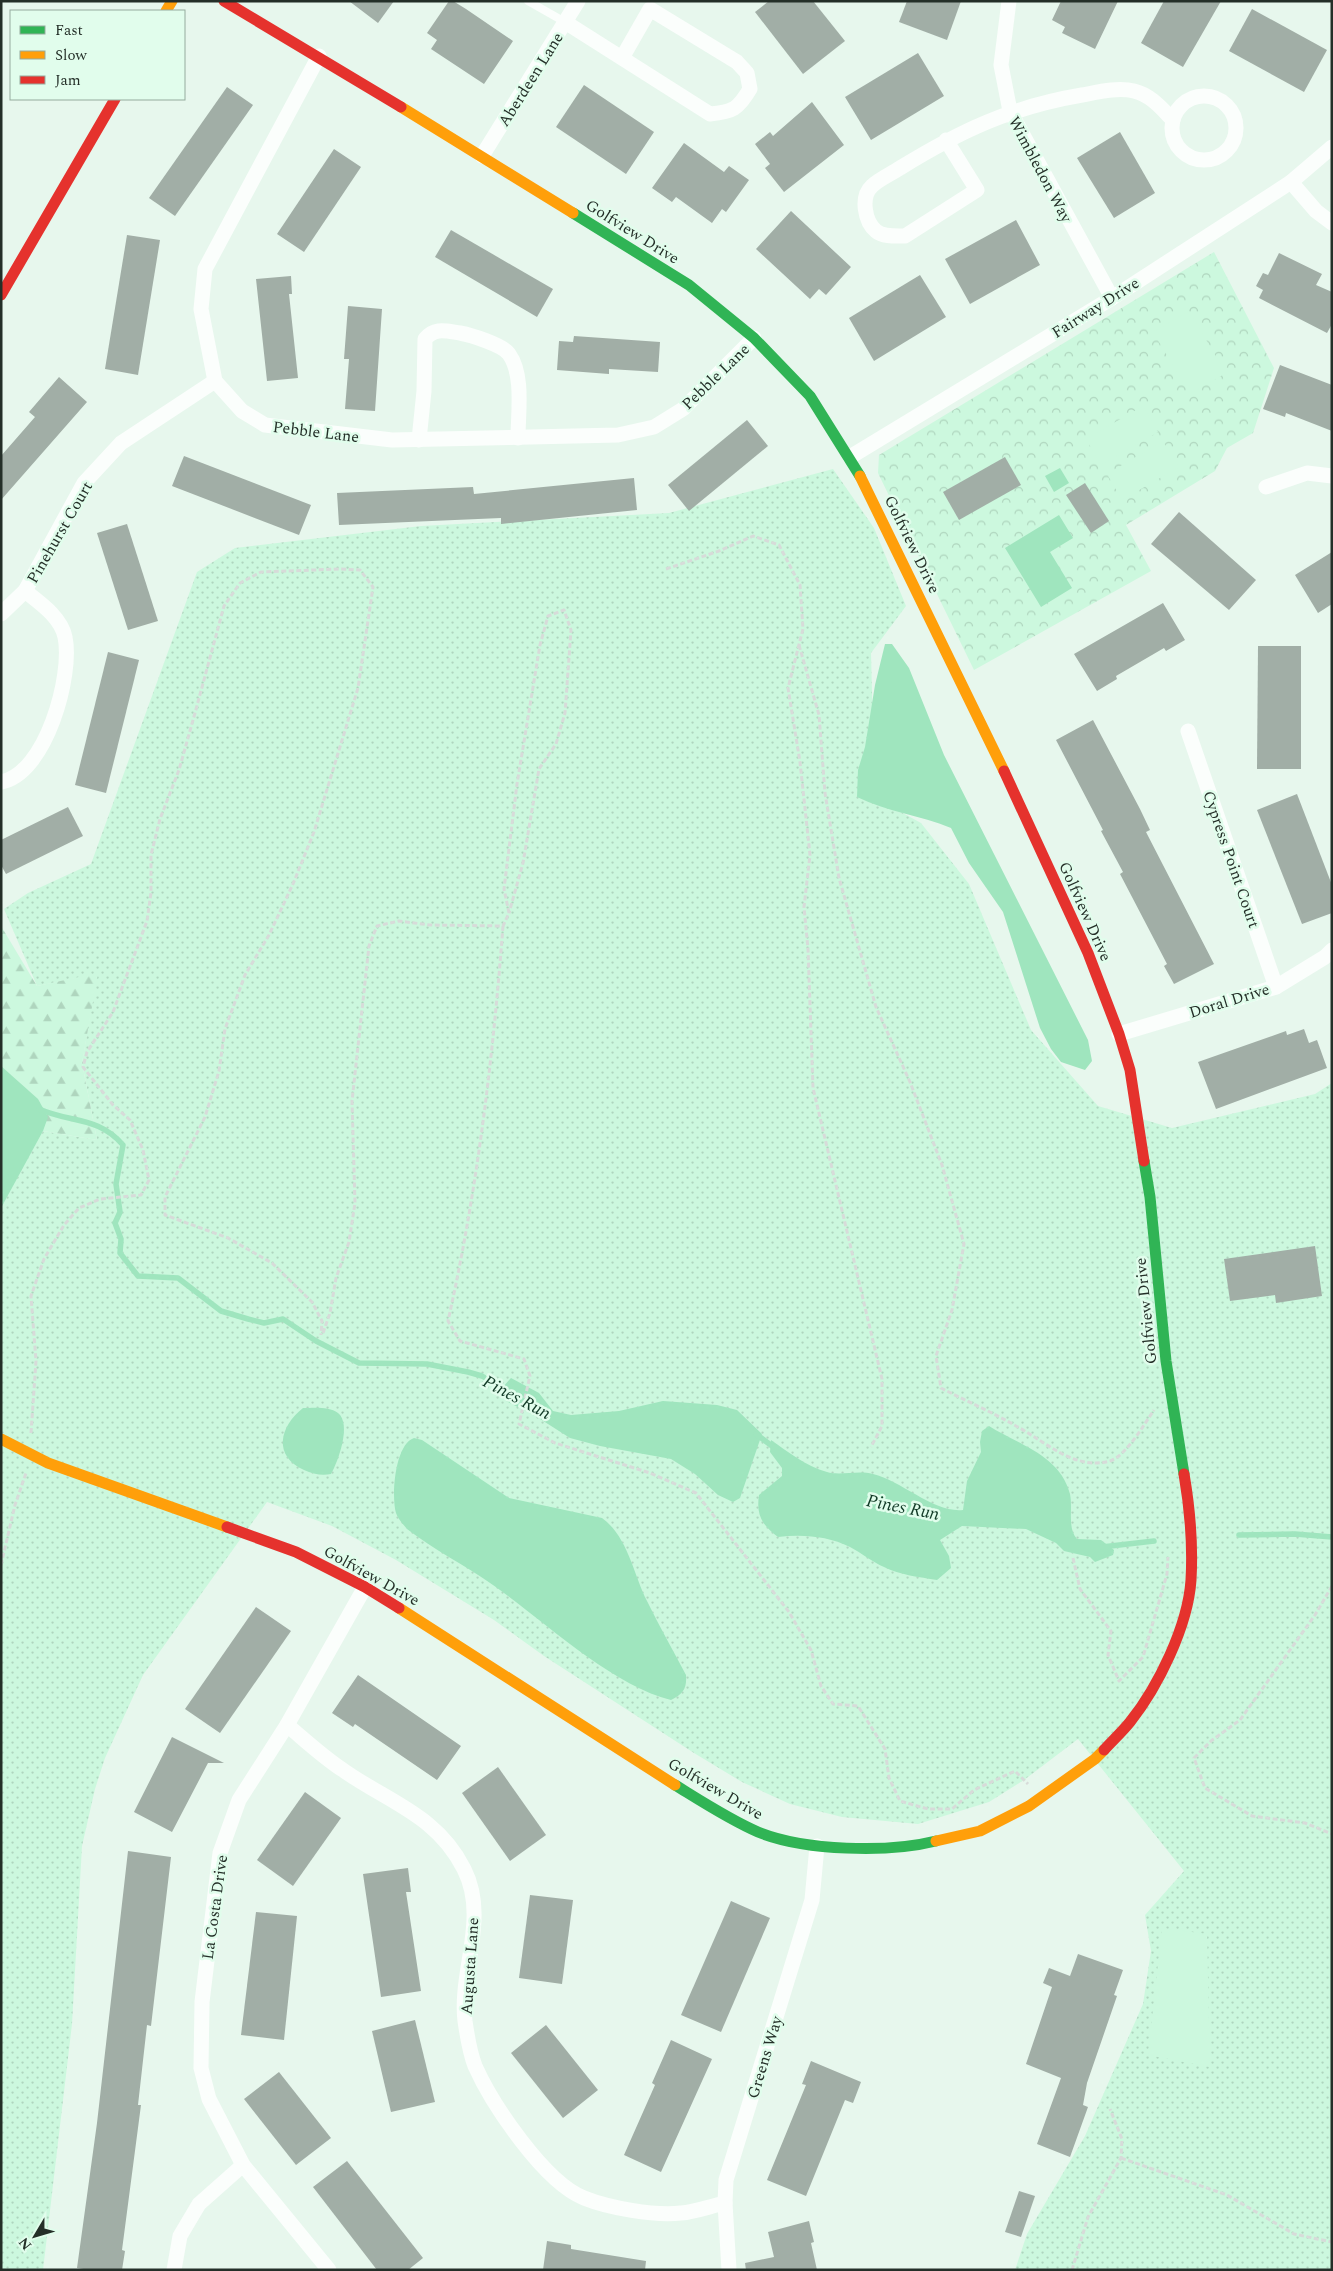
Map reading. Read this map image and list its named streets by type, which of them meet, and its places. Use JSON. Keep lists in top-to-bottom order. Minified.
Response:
{"streets":{"street":["Aberdeen Lane","Wimbledon Way","Golfview Drive","Fairway Drive","Pebble Lane","Pinehurst Court","Cypress Point Court","Doral Drive","La Costa Drive","Augusta Lane","Greens Way"]},"crossings":[["Aberdeen Lane","Golfview Drive"],["Wimbledon Way","Fairway Drive"],["Golfview Drive","Fairway Drive"],["Golfview Drive","Pebble Lane"],["Golfview Drive","Doral Drive"],["Golfview Drive","La Costa Drive"],["Golfview Drive","Greens Way"],["Pebble Lane","Pinehurst Court"],["Cypress Point Court","Doral Drive"],["La Costa Drive","Augusta Lane"],["Augusta Lane","Greens Way"]],"water":["Pines Run"],"legend":["Fast","Slow","Jam"],"north":"bottom left"}
